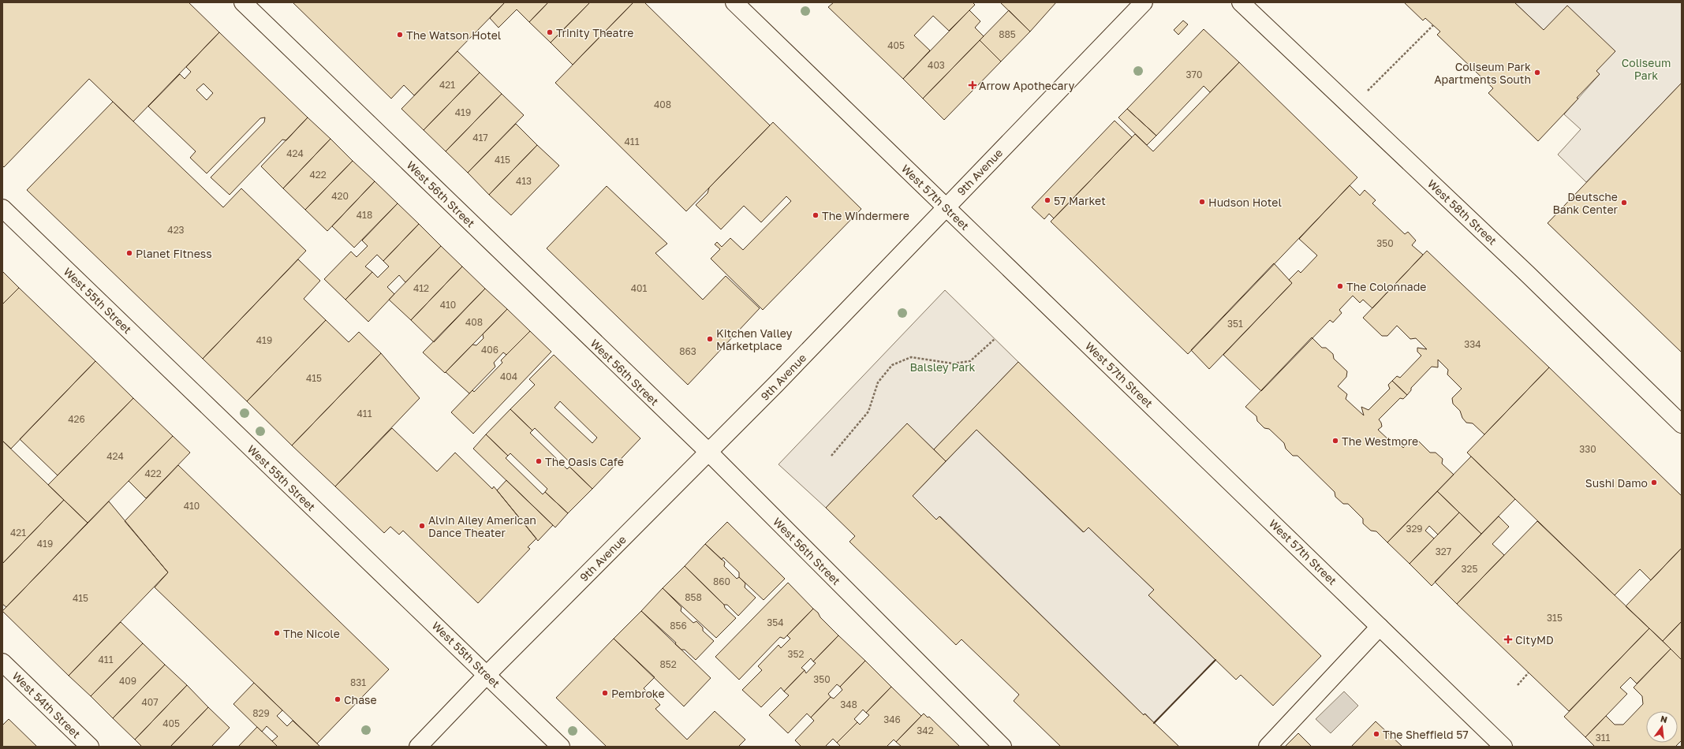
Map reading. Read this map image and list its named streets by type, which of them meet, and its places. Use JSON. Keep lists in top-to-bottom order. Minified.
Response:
{"streets":{"street":["9th Avenue","West 56th Street","West 57th Street","West 58th Street","West 55th Street","West 54th Street"]},"crossings":[["9th Avenue","West 56th Street"],["9th Avenue","West 57th Street"],["9th Avenue","West 55th Street"]],"parks":["Coliseum Park","Balsley Park"],"places":{"other":["Trinity Theatre","The Watson Hotel","Coliseum Park Apartments South","57 Market","Hudson Hotel","Deutsche Bank Center","The Windermere","Planet Fitness","The Colonnade","Kitchen Valley Marketplace","The Westmore","The Oasis Cafe","Sushi Damo","Alvin Ailey American Dance Theater","The Nicole","Pembroke","Chase","The Sheffield 57"],"health":["Arrow Apothecary","CityMD"]},"house_numbers":["885","405","403","370","421","408","419","417","411","424","415","422","413","420","418","423","350","412","401","410","408","351","419","334","406","863","404","415","411","426","330","424","422","410","329","421","419","327","325","860","858","415","315","354","856","352","411","852","350","409","831","407","348","829","346","405","342","311"],"north":"top"}
